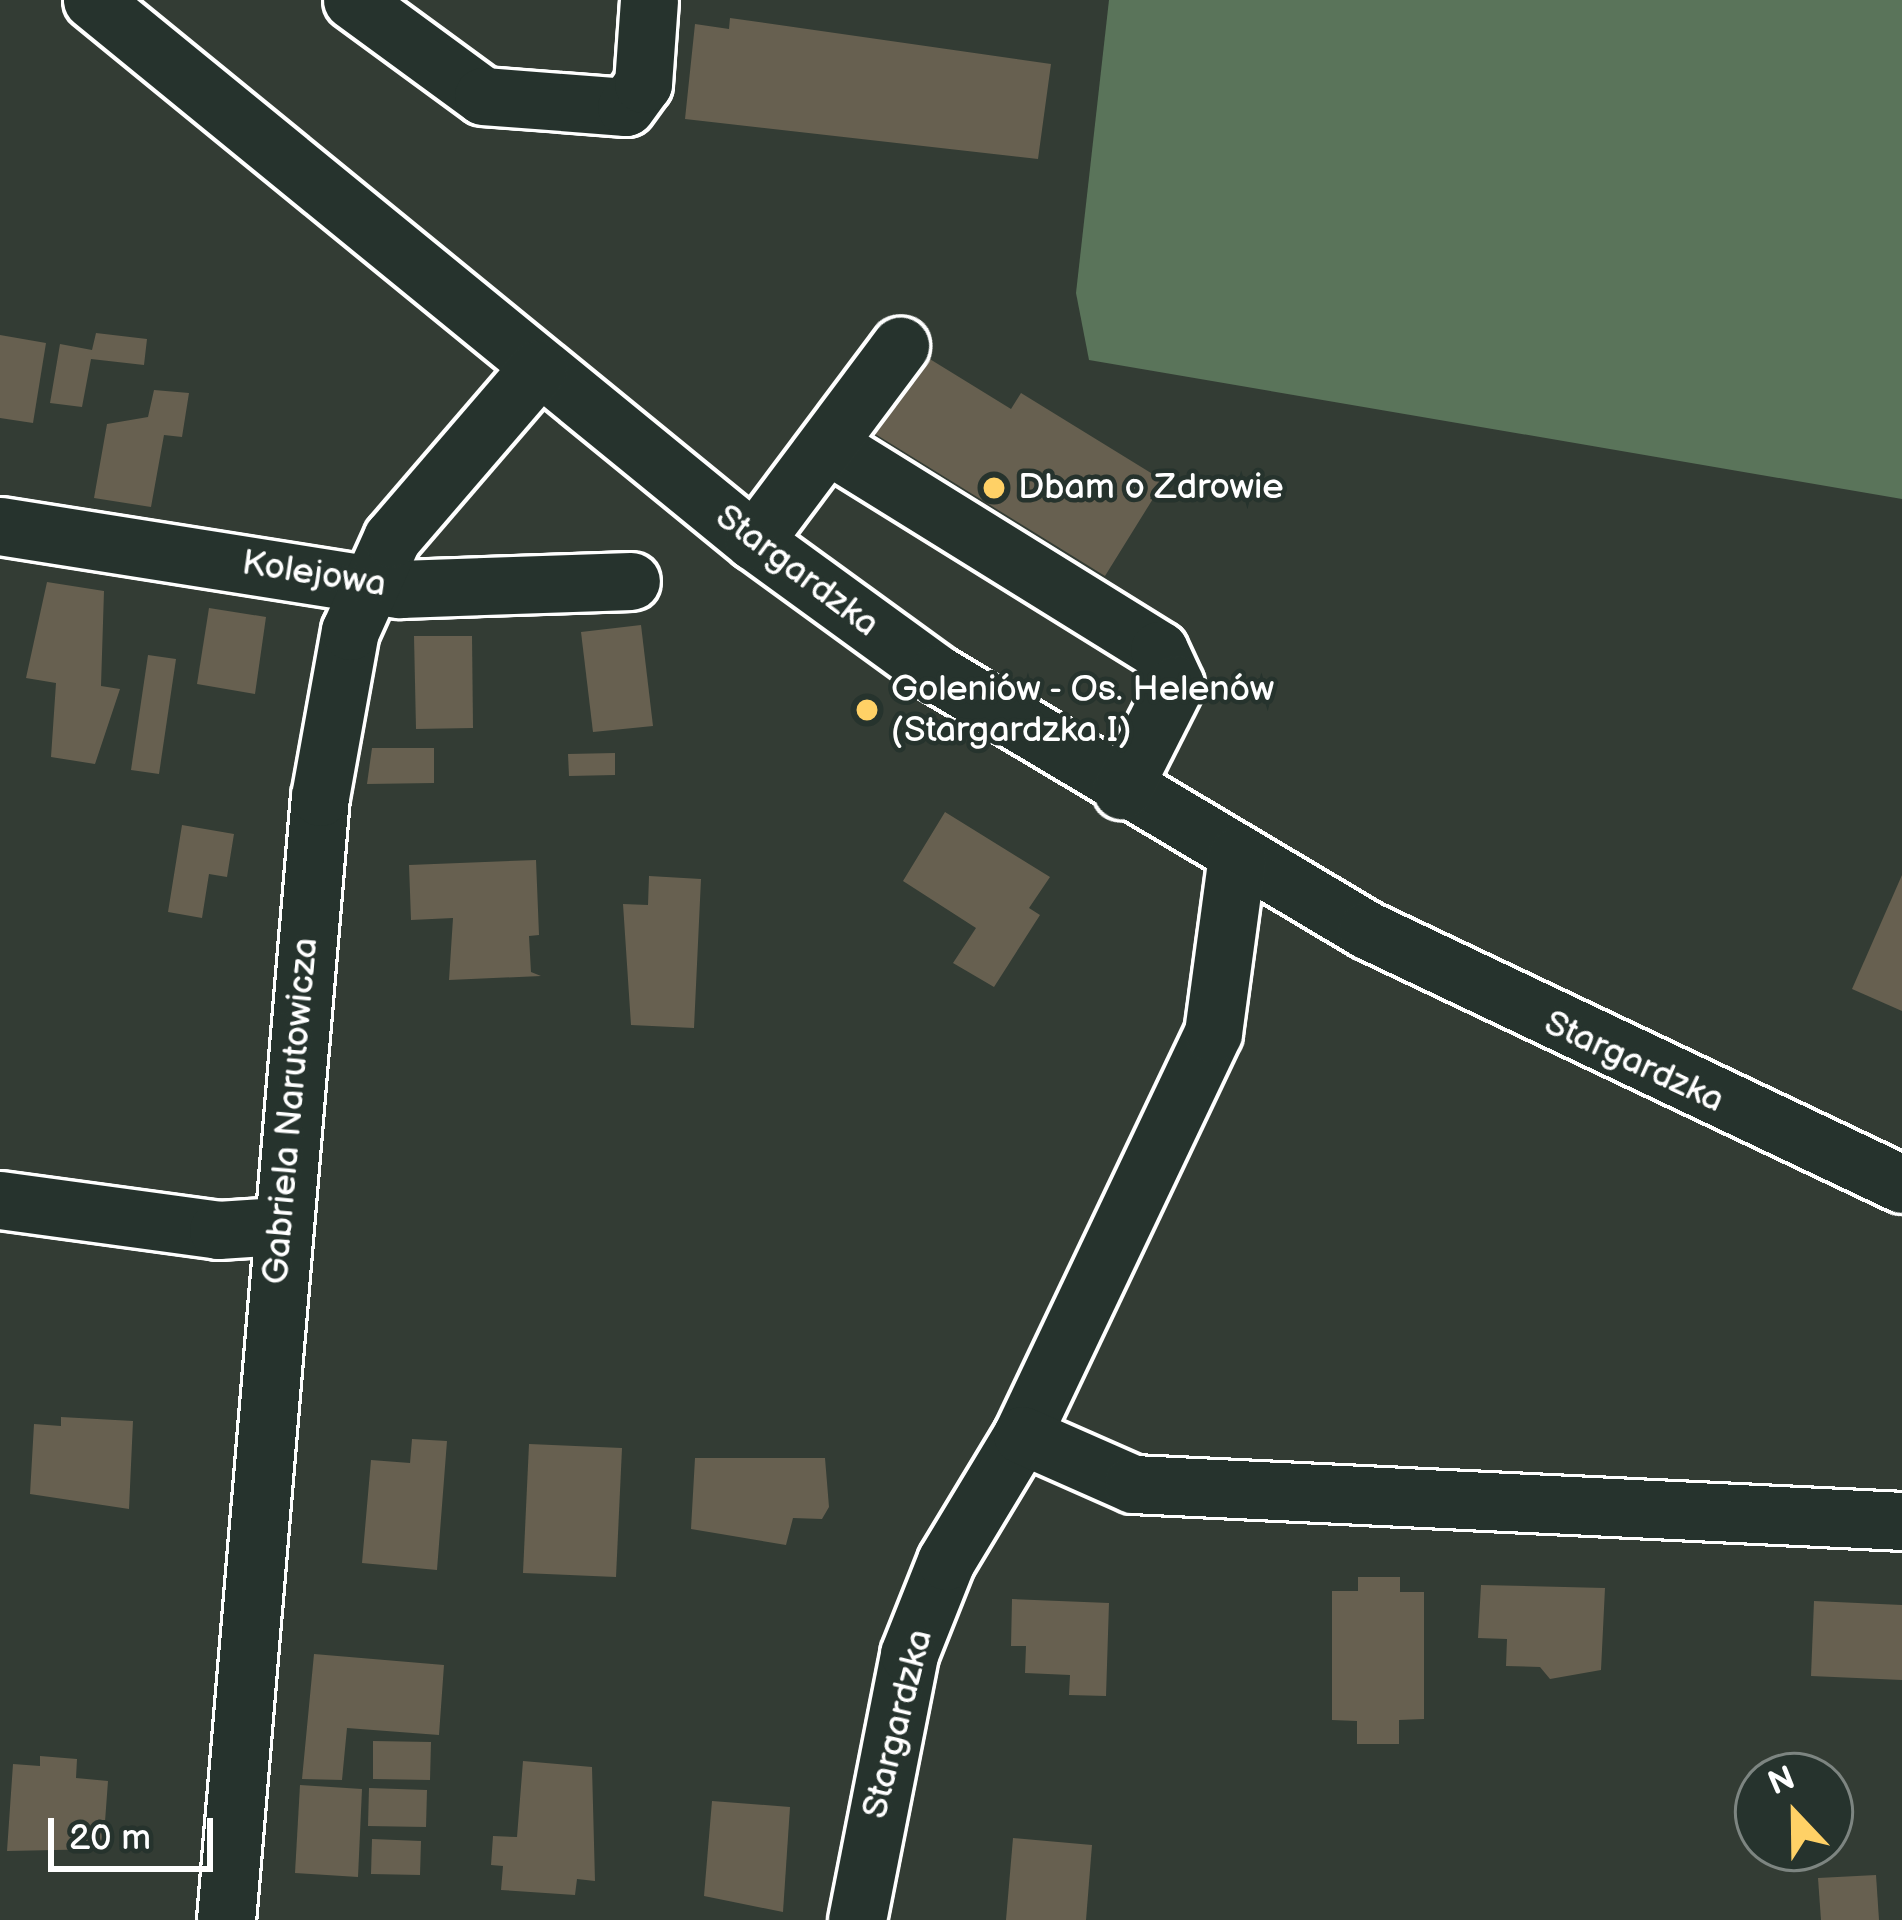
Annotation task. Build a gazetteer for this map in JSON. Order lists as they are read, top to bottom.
{
  "streets": {
    "street": ["Stargardzka", "Kolejowa", "Gabriela Narutowicza"]
  },
  "crossings": [
    ["Stargardzka", "Gabriela Narutowicza"],
    ["Kolejowa", "Gabriela Narutowicza"]
  ],
  "places": ["Dbam o Zdrowie", "Goleniów - Os. Helenów (Stargardzka I)"],
  "scale_bar": "20 m",
  "north": "top"
}
